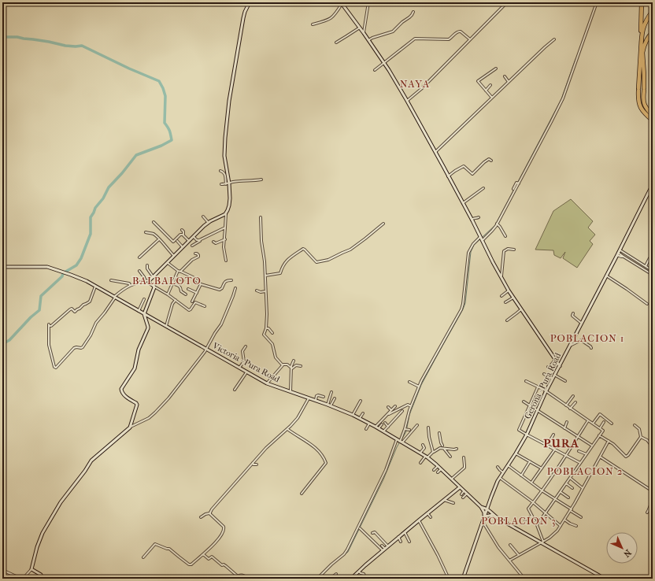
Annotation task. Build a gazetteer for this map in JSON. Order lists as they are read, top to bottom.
{
  "streets": {
    "street": ["Victoria - Pura Road", "Gerona - Pura Road"]
  },
  "crossings": [
    ["Victoria - Pura Road", "Gerona - Pura Road"]
  ],
  "districts": [
    "NAYA",
    "BALBALOTO",
    "POBLACION 1",
    "PURA",
    "POBLACION 2",
    "POBLACION 3"
  ],
  "north": "bottom right"
}
